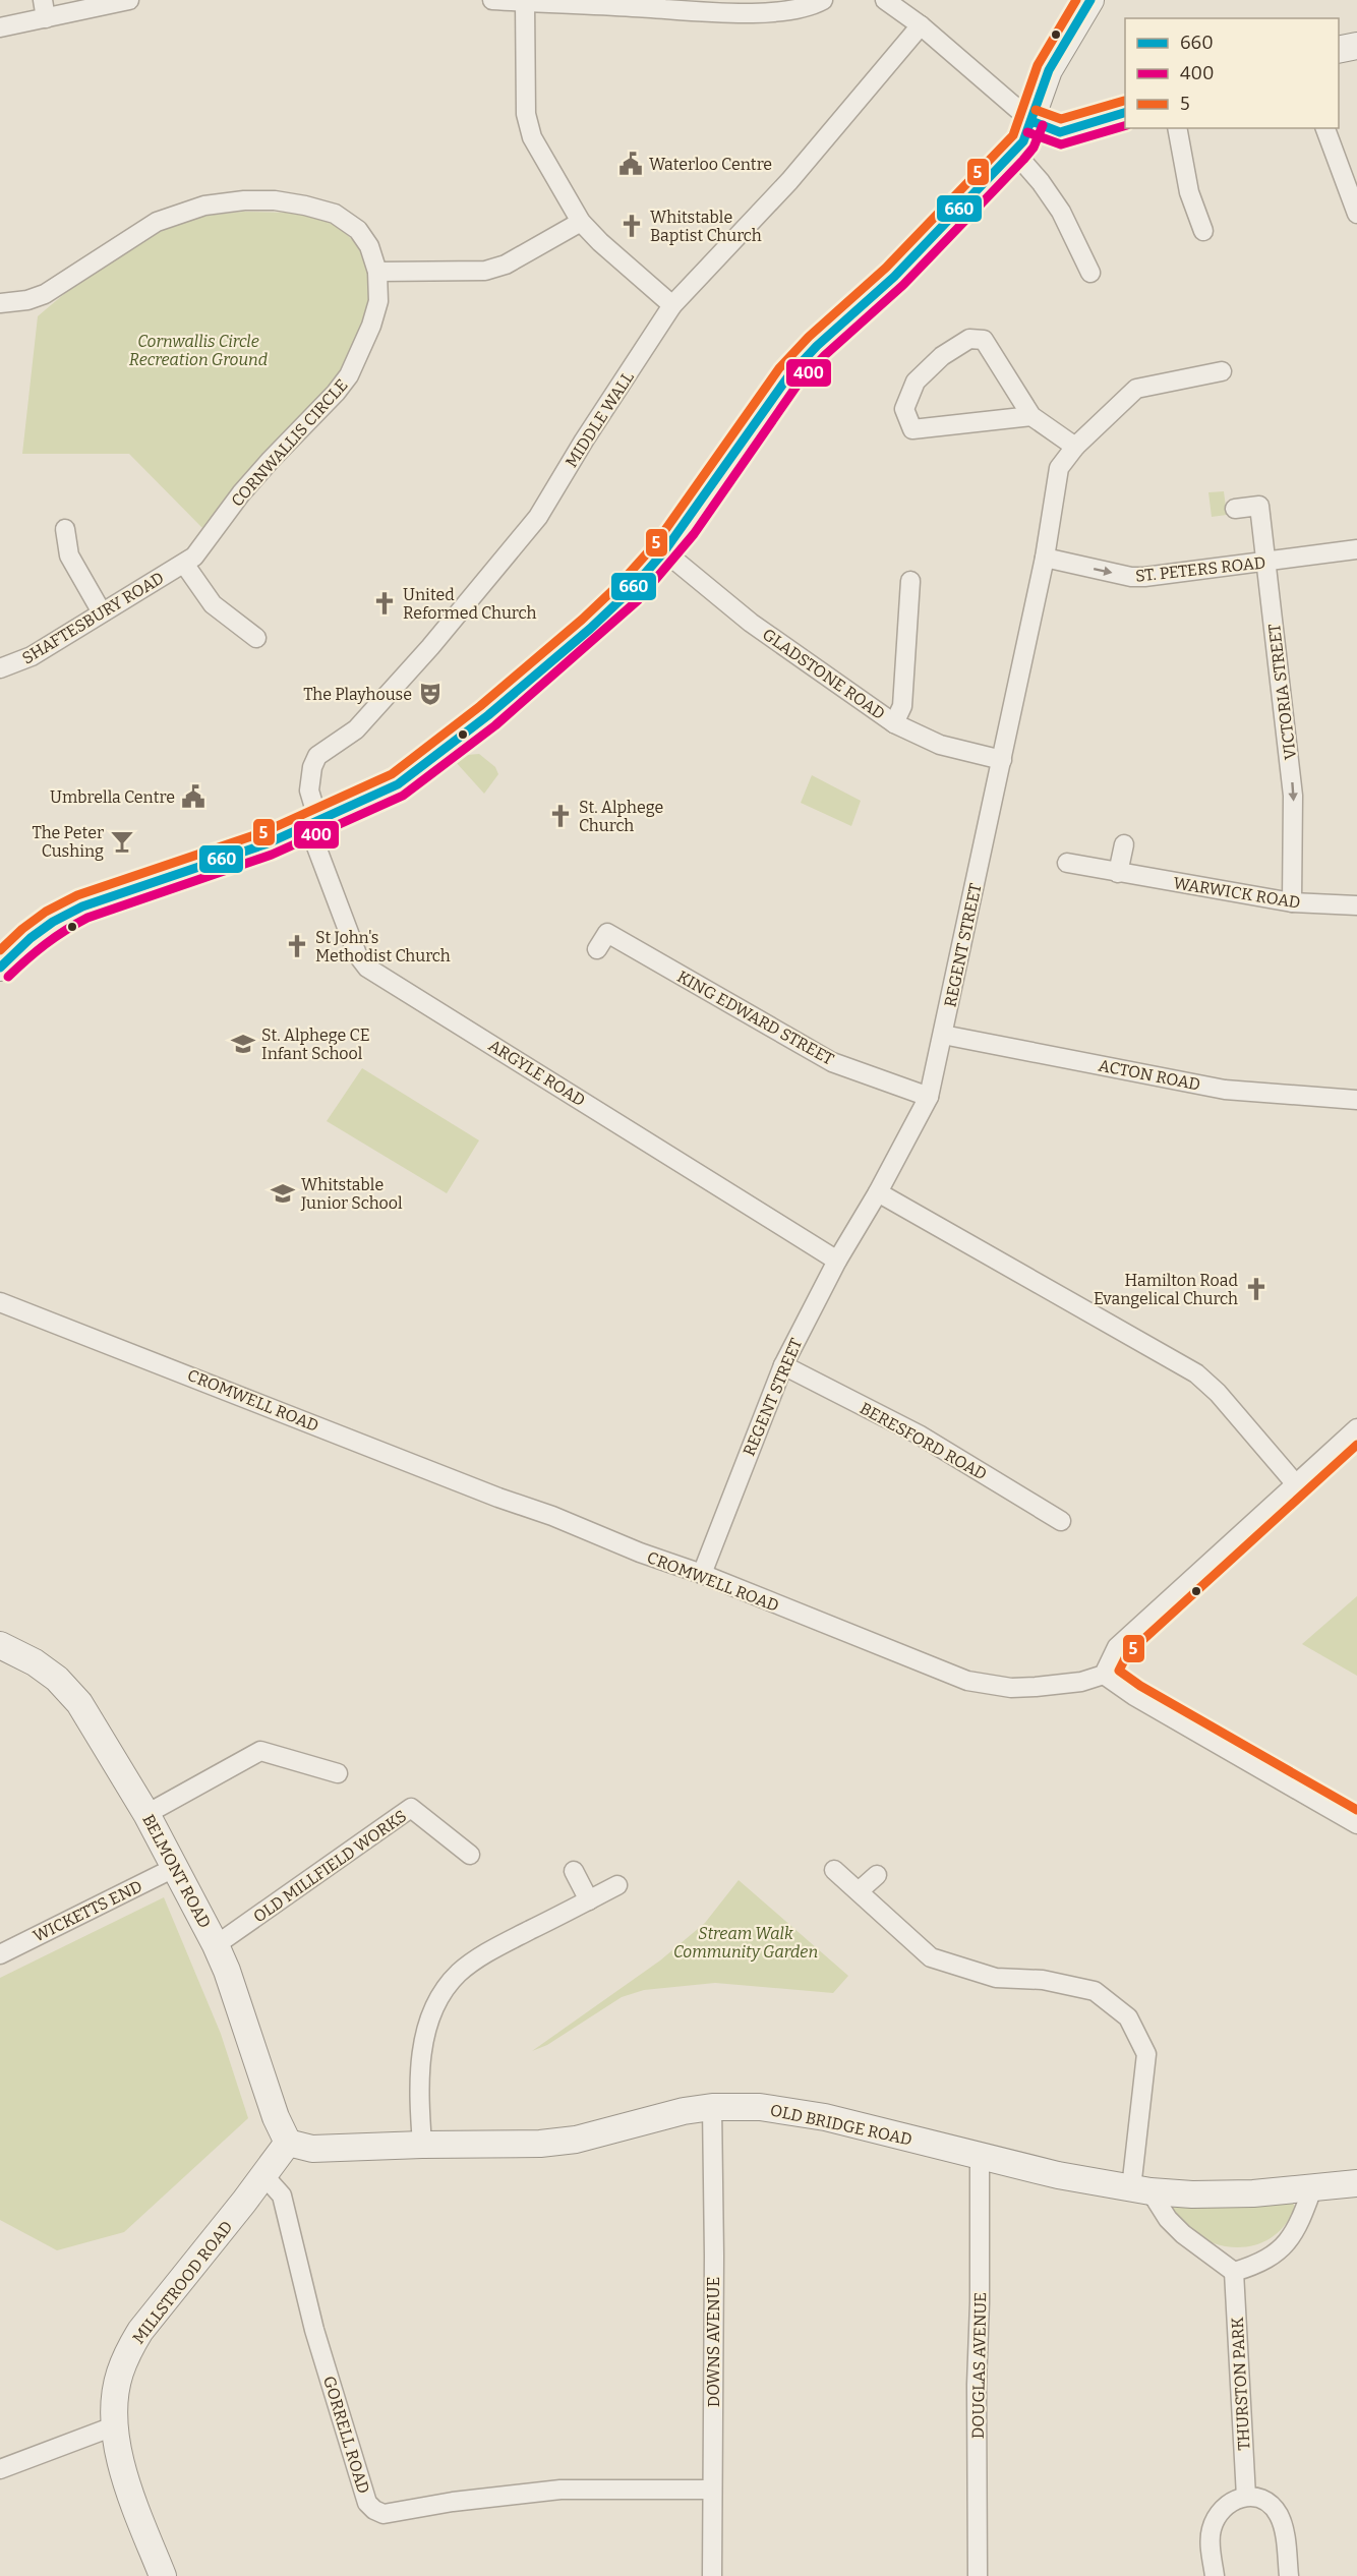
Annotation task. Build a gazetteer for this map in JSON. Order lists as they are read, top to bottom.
{
  "streets": {
    "street": [
      "MIDDLE WALL",
      "CORNWALLIS CIRCLE",
      "ST. PETERS ROAD",
      "SHAFTESBURY ROAD",
      "GLADSTONE ROAD",
      "VICTORIA STREET",
      "WARWICK ROAD",
      "REGENT STREET",
      "KING EDWARD STREET",
      "ARGYLE ROAD",
      "ACTON ROAD",
      "CROMWELL ROAD",
      "BERESFORD ROAD",
      "OLD MILLFIELD WORKS",
      "BELMONT ROAD",
      "WICKETTS END",
      "OLD BRIDGE ROAD",
      "MILLSTROOD ROAD",
      "DOWNS AVENUE",
      "DOUGLAS AVENUE",
      "THURSTON PARK",
      "GORRELL ROAD"
    ]
  },
  "crossings": [
    ["MIDDLE WALL", "ARGYLE ROAD"],
    ["CORNWALLIS CIRCLE", "SHAFTESBURY ROAD"],
    ["ST. PETERS ROAD", "VICTORIA STREET"],
    ["ST. PETERS ROAD", "REGENT STREET"],
    ["GLADSTONE ROAD", "REGENT STREET"],
    ["VICTORIA STREET", "WARWICK ROAD"],
    ["REGENT STREET", "KING EDWARD STREET"],
    ["REGENT STREET", "ARGYLE ROAD"],
    ["REGENT STREET", "ACTON ROAD"],
    ["REGENT STREET", "CROMWELL ROAD"],
    ["REGENT STREET", "BERESFORD ROAD"],
    ["OLD MILLFIELD WORKS", "BELMONT ROAD"],
    ["BELMONT ROAD", "WICKETTS END"],
    ["BELMONT ROAD", "OLD BRIDGE ROAD"],
    ["BELMONT ROAD", "MILLSTROOD ROAD"],
    ["OLD BRIDGE ROAD", "MILLSTROOD ROAD"],
    ["OLD BRIDGE ROAD", "DOWNS AVENUE"],
    ["OLD BRIDGE ROAD", "DOUGLAS AVENUE"],
    ["MILLSTROOD ROAD", "GORRELL ROAD"],
    ["DOWNS AVENUE", "GORRELL ROAD"]
  ],
  "one_way": ["ST. PETERS ROAD", "VICTORIA STREET"],
  "parks": ["Cornwallis Circle Recreation Ground", "Stream Walk Community Garden"],
  "places": {
    "public building": ["Waterloo Centre", "Umbrella Centre"],
    "church": [
      "Whitstable Baptist Church",
      "United Reformed Church",
      "St. Alphege Church",
      "St John's Methodist Church",
      "Hamilton Road Evangelical Church"
    ],
    "theatre": ["The Playhouse"],
    "bar": ["The Peter Cushing"],
    "school or university": ["St. Alphege CE Infant School", "Whitstable Junior School"]
  },
  "lines": ["transit line 660", "transit line 5", "transit line 400"],
  "legend": ["660", "400", "5"]
}
